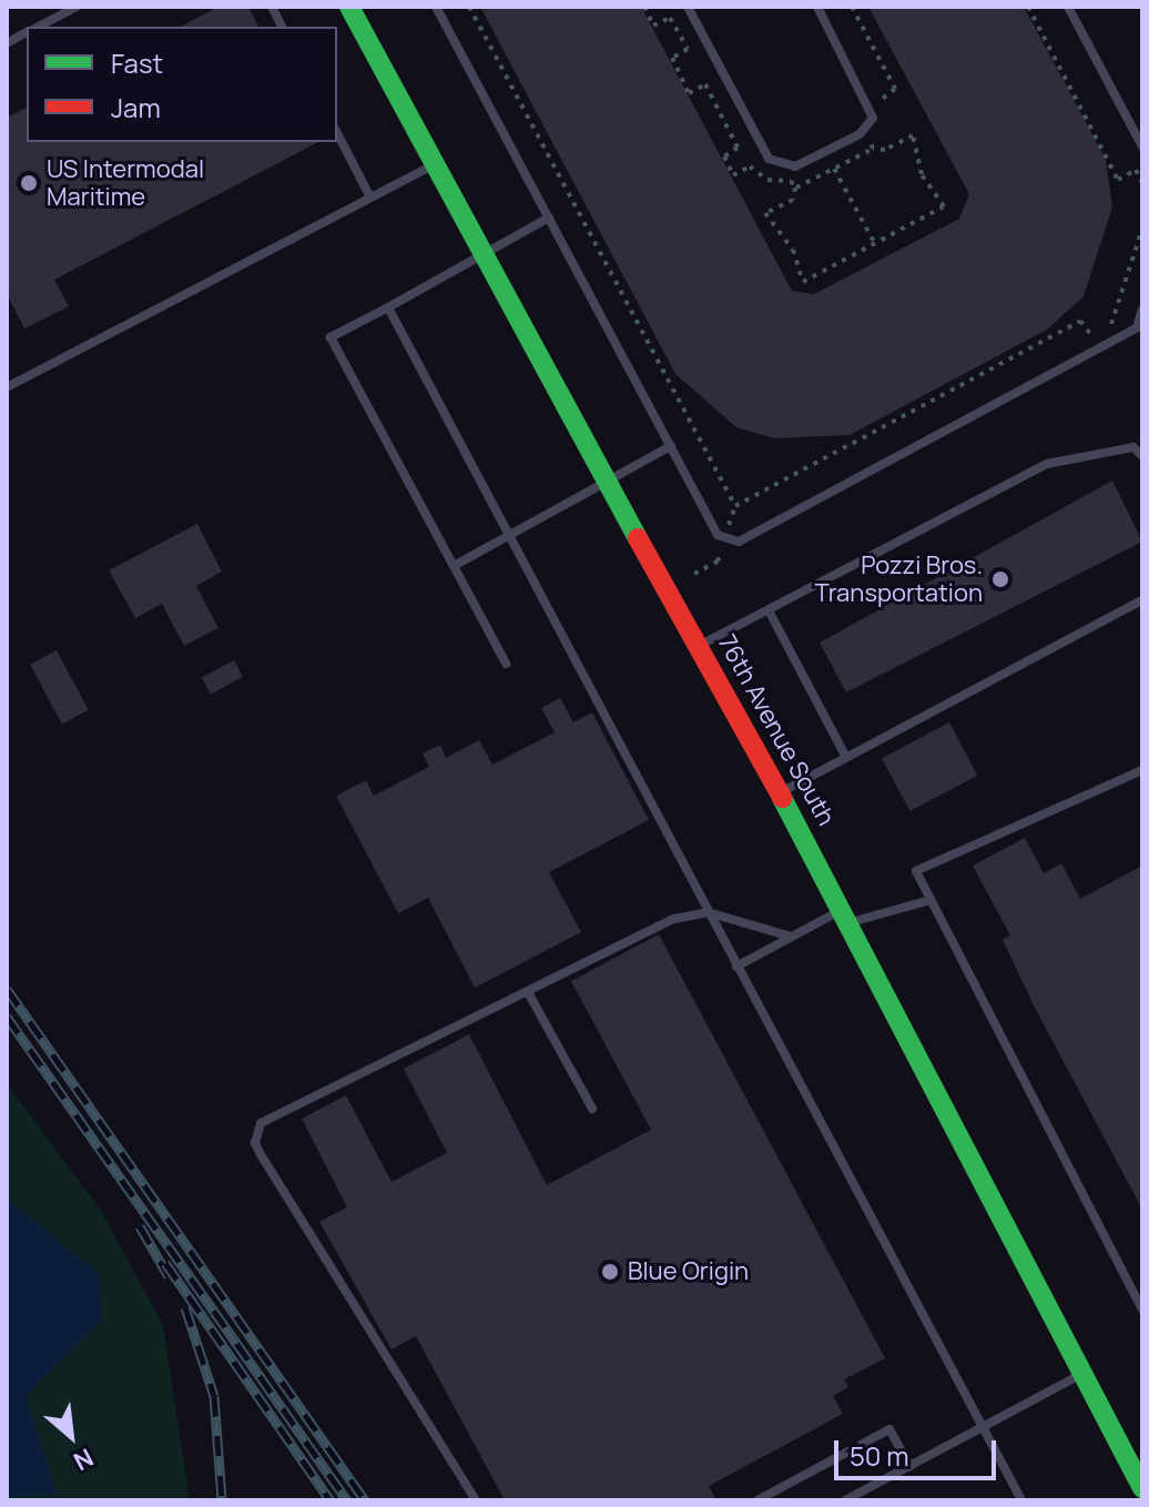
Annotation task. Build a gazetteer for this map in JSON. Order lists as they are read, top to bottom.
{
  "streets": {
    "street": ["76th Avenue South"]
  },
  "places": ["US Intermodal Maritime", "Pozzi Bros. Transportation", "Blue Origin"],
  "legend": ["Fast", "Jam"],
  "scale_bar": "50 m",
  "north": "bottom right"
}
